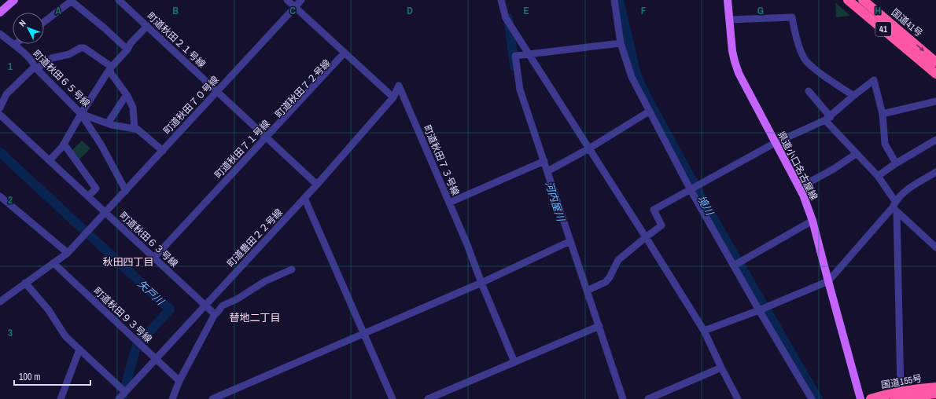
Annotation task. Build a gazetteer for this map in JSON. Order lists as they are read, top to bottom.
{
  "streets": {
    "highway": ["国道41号", "41", "国道155号"],
    "main road": ["県道小口名古屋線"],
    "street": [
      "町道秋田２１号線",
      "町道秋田６５号線",
      "町道秋田７０号線",
      "町道秋田７１号線",
      "町道秋田７３号線",
      "町道豊田２２号線",
      "町道秋田６３号線",
      "町道秋田９３号線"
    ]
  },
  "crossings": [
    ["町道秋田２１号線", "町道秋田７０号線"],
    ["町道秋田２１号線", "町道秋田７１号線"],
    ["町道秋田２１号線", "町道豊田２２号線"],
    ["町道秋田７０号線", "町道秋田６３号線"],
    ["町道秋田７０号線", "町道秋田９３号線"],
    ["町道秋田７１号線", "町道秋田６３号線"],
    ["町道秋田７３号線", "町道豊田２２号線"],
    ["町道豊田２２号線", "町道秋田６３号線"],
    ["町道豊田２２号線", "町道秋田９３号線"]
  ],
  "districts": ["秋田四丁目", "替地二丁目"],
  "water": ["河内屋川", "境川", "矢戸川"],
  "scale_bar": "100 m",
  "north": "top left",
  "grid": {
    "columns": [
      "A",
      "B",
      "C",
      "D",
      "E",
      "F",
      "G",
      "H"
    ],
    "rows": ["1", "2", "3"]
  }
}
